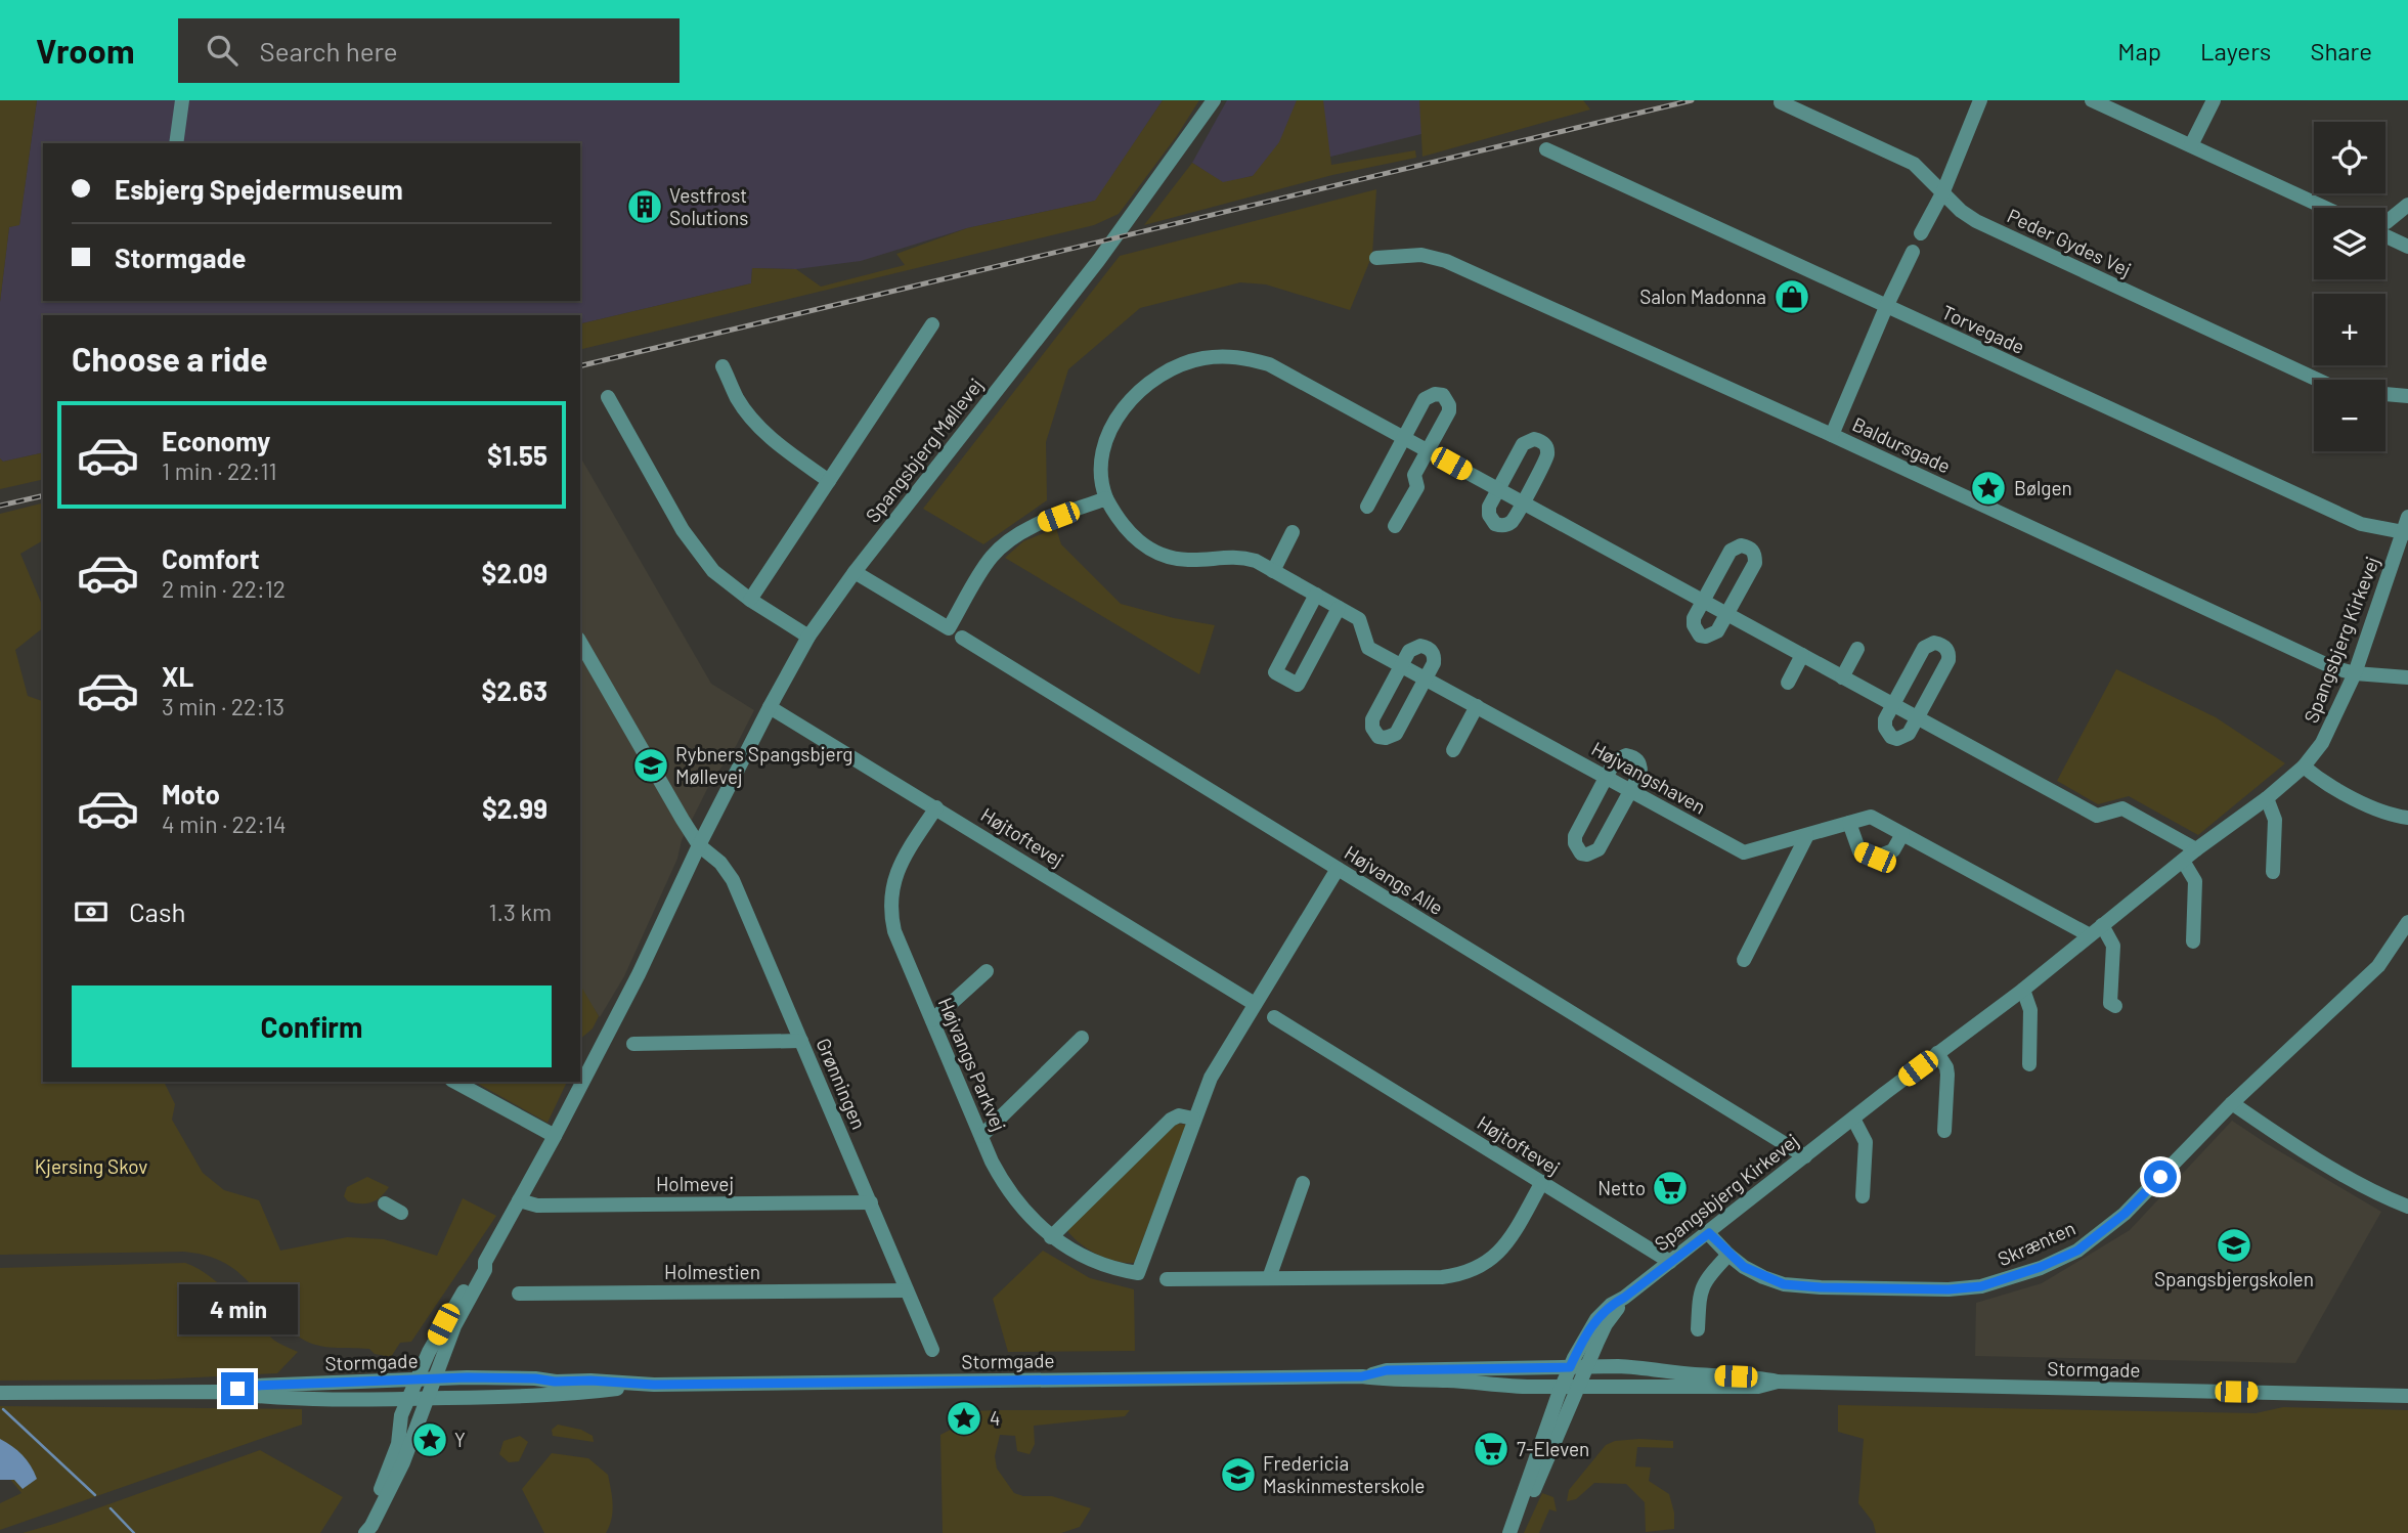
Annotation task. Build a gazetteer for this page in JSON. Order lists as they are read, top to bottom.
{
  "streets": {
    "street": [
      "Peder Gydes Vej",
      "Torvegade",
      "Baldursgade",
      "Spangsbjerg Møllevej",
      "Spangsbjerg Kirkevej",
      "Højvangshaven",
      "Højtoftevej",
      "Højvangs Alle",
      "Højvangs Parkvej",
      "Grønningen",
      "Holmevej",
      "Skrænten",
      "Holmestien",
      "Stormgade"
    ]
  },
  "crossings": [
    ["Torvegade", "Spangsbjerg Kirkevej"],
    ["Baldursgade", "Spangsbjerg Kirkevej"],
    ["Spangsbjerg Møllevej", "Højtoftevej"],
    ["Spangsbjerg Møllevej", "Grønningen"],
    ["Spangsbjerg Møllevej", "Holmevej"],
    ["Spangsbjerg Møllevej", "Stormgade"],
    ["Spangsbjerg Kirkevej", "Højvangshaven"],
    ["Spangsbjerg Kirkevej", "Højtoftevej"],
    ["Spangsbjerg Kirkevej", "Højvangs Alle"],
    ["Spangsbjerg Kirkevej", "Skrænten"],
    ["Spangsbjerg Kirkevej", "Stormgade"],
    ["Højtoftevej", "Højvangs Parkvej"],
    ["Grønningen", "Holmevej"],
    ["Grønningen", "Holmestien"]
  ],
  "parks": ["Kjersing Skov"],
  "places": {
    "building": ["Vestfrost Solutions"],
    "shop": ["Salon Madonna"],
    "place": ["Bølgen", "4", "Y"],
    "school or university": ["Rybners Spangsbjerg Møllevej", "Spangsbjergskolen", "Fredericia Maskinmesterskole"],
    "supermarket": ["Netto", "7-Eleven"]
  },
  "page": {
    "header": "Vroom",
    "search": "Search here",
    "nav": ["Map", "Layers", "Share"],
    "map_buttons": ["+", "−"],
    "banner": ["Esbjerg Spejdermuseum", "Stormgade"],
    "heading": "Choose a ride",
    "list": [
      {
        "name": "Economy",
        "note": "1 min · 22:11",
        "value": "$1.55"
      },
      {
        "name": "Comfort",
        "note": "2 min · 22:12",
        "value": "$2.09"
      },
      {
        "name": "XL",
        "note": "3 min · 22:13",
        "value": "$2.63"
      },
      {
        "name": "Moto",
        "note": "4 min · 22:14",
        "value": "$2.99"
      }
    ],
    "pay": ["Cash", "1.3 km"],
    "buttons": "Confirm",
    "bubble": "4 min"
  }
}
